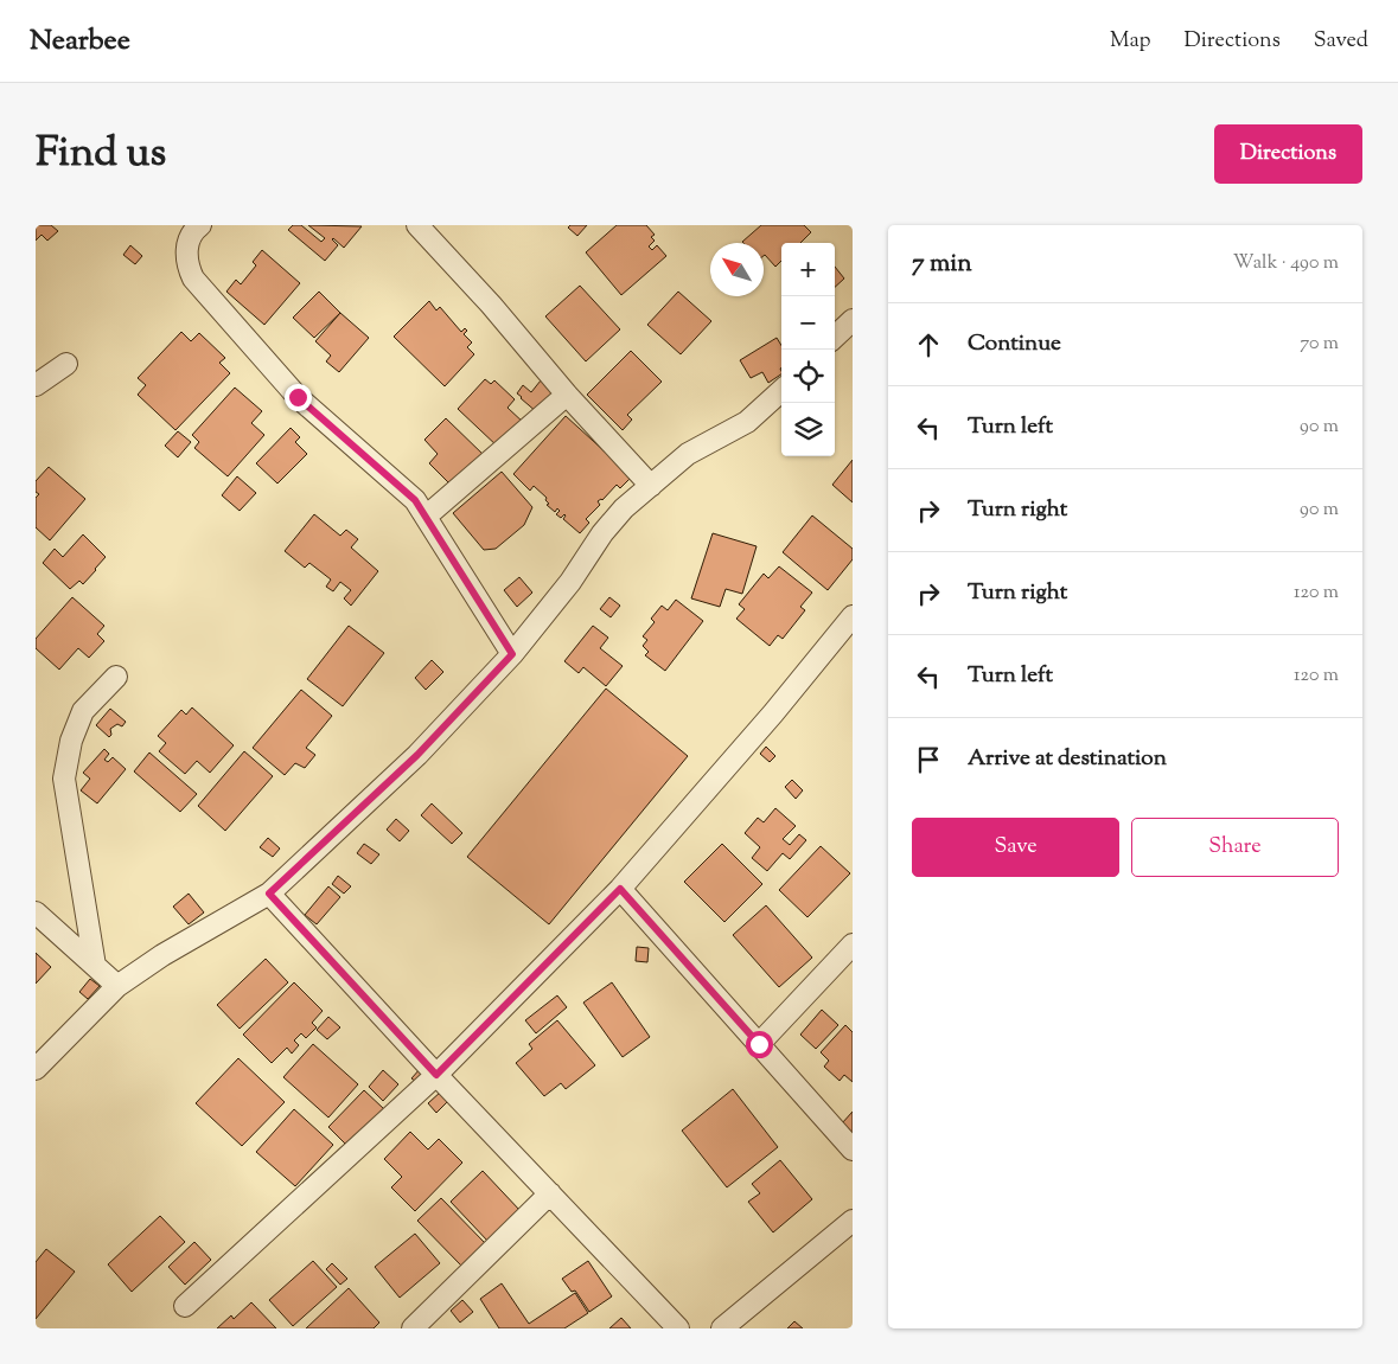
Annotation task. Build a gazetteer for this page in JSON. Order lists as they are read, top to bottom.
{
  "north": "top left",
  "page": {
    "header": "Nearbee",
    "nav": ["Map", "Directions", "Saved"],
    "title": "Find us",
    "buttons": [
      "Directions",
      ["Save", "Share"]
    ],
    "heading": ["7 min", "Walk · 490 m"],
    "map_buttons": ["+", "−"],
    "list": [
      ["Continue", "70 m"],
      ["Turn left", "90 m"],
      ["Turn right", "90 m"],
      ["Turn right", "120 m"],
      ["Turn left", "120 m"],
      "Arrive at destination"
    ]
  }
}
